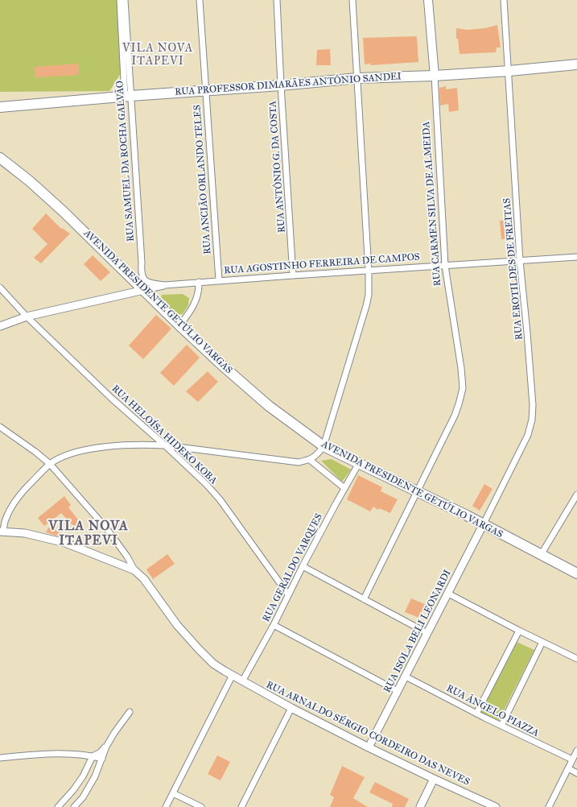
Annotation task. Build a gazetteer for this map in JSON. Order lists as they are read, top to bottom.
{
  "streets": {
    "highway": ["RUA PROFESSOR DIMARÃES ANTÔNIO SANDEI", "AVENIDA PRESIDENTE GETÚLIO VARGAS"],
    "main road": ["RUA CARMEN SILVA DE ALMEIDA"],
    "street": [
      "RUA SAMUEL DA ROCHA GALVÃO",
      "RUA ANTÔNIO G. DA COSTA",
      "RUA ANCIÃO ORLANDO TELES",
      "RUA AGOSTINHO FERREIRA DE CAMPOS",
      "RUA EROTILDES DE FREITAS",
      "RUA HELOÍSA HIDEKO KOBA",
      "RUA GERALDO VARQUES",
      "RUA ISOLA BELI LEONARDI",
      "RUA ÂNGELO PIAZZA",
      "RUA ARNALDO SÉRGIO CORDEIRO DAS NEVES"
    ]
  },
  "crossings": [
    ["RUA PROFESSOR DIMARÃES ANTÔNIO SANDEI", "RUA SAMUEL DA ROCHA GALVÃO"],
    ["RUA PROFESSOR DIMARÃES ANTÔNIO SANDEI", "RUA ANTÔNIO G. DA COSTA"],
    ["RUA PROFESSOR DIMARÃES ANTÔNIO SANDEI", "RUA ANCIÃO ORLANDO TELES"],
    ["RUA PROFESSOR DIMARÃES ANTÔNIO SANDEI", "RUA CARMEN SILVA DE ALMEIDA"],
    ["RUA PROFESSOR DIMARÃES ANTÔNIO SANDEI", "RUA EROTILDES DE FREITAS"],
    ["RUA SAMUEL DA ROCHA GALVÃO", "RUA AGOSTINHO FERREIRA DE CAMPOS"],
    ["RUA SAMUEL DA ROCHA GALVÃO", "AVENIDA PRESIDENTE GETÚLIO VARGAS"],
    ["RUA ANTÔNIO G. DA COSTA", "RUA AGOSTINHO FERREIRA DE CAMPOS"],
    ["RUA ANCIÃO ORLANDO TELES", "RUA AGOSTINHO FERREIRA DE CAMPOS"],
    ["RUA CARMEN SILVA DE ALMEIDA", "RUA AGOSTINHO FERREIRA DE CAMPOS"],
    ["RUA CARMEN SILVA DE ALMEIDA", "AVENIDA PRESIDENTE GETÚLIO VARGAS"],
    ["RUA AGOSTINHO FERREIRA DE CAMPOS", "RUA EROTILDES DE FREITAS"],
    ["RUA AGOSTINHO FERREIRA DE CAMPOS", "AVENIDA PRESIDENTE GETÚLIO VARGAS"],
    ["RUA AGOSTINHO FERREIRA DE CAMPOS", "RUA HELOÍSA HIDEKO KOBA"],
    ["RUA EROTILDES DE FREITAS", "AVENIDA PRESIDENTE GETÚLIO VARGAS"],
    ["RUA EROTILDES DE FREITAS", "RUA ISOLA BELI LEONARDI"],
    ["AVENIDA PRESIDENTE GETÚLIO VARGAS", "RUA GERALDO VARQUES"],
    ["AVENIDA PRESIDENTE GETÚLIO VARGAS", "RUA ISOLA BELI LEONARDI"],
    ["RUA HELOÍSA HIDEKO KOBA", "RUA GERALDO VARQUES"],
    ["RUA GERALDO VARQUES", "RUA ARNALDO SÉRGIO CORDEIRO DAS NEVES"],
    ["RUA ISOLA BELI LEONARDI", "RUA ÂNGELO PIAZZA"],
    ["RUA ISOLA BELI LEONARDI", "RUA ARNALDO SÉRGIO CORDEIRO DAS NEVES"]
  ],
  "districts": ["VILA NOVA ITAPEVI", "VILA NOVA ITAPEVI"]
}
